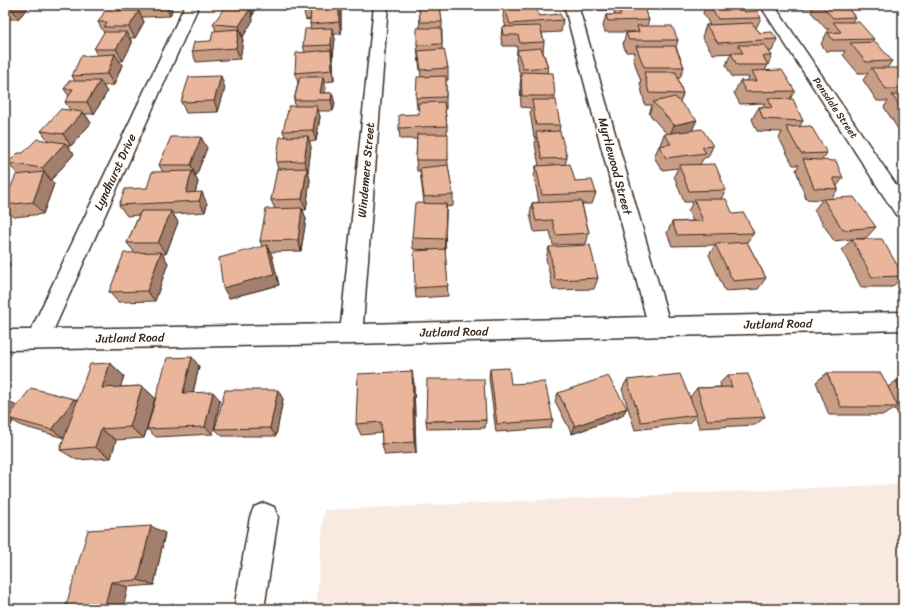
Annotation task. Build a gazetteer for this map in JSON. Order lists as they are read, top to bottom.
{
  "streets": {
    "street": [
      "Pensdale Street",
      "Myrtlewood Street",
      "Windemere Street",
      "Lyndhurst Drive",
      "Jutland Road"
    ]
  },
  "crossings": [
    ["Myrtlewood Street", "Jutland Road"],
    ["Windemere Street", "Jutland Road"],
    ["Lyndhurst Drive", "Jutland Road"]
  ]
}
